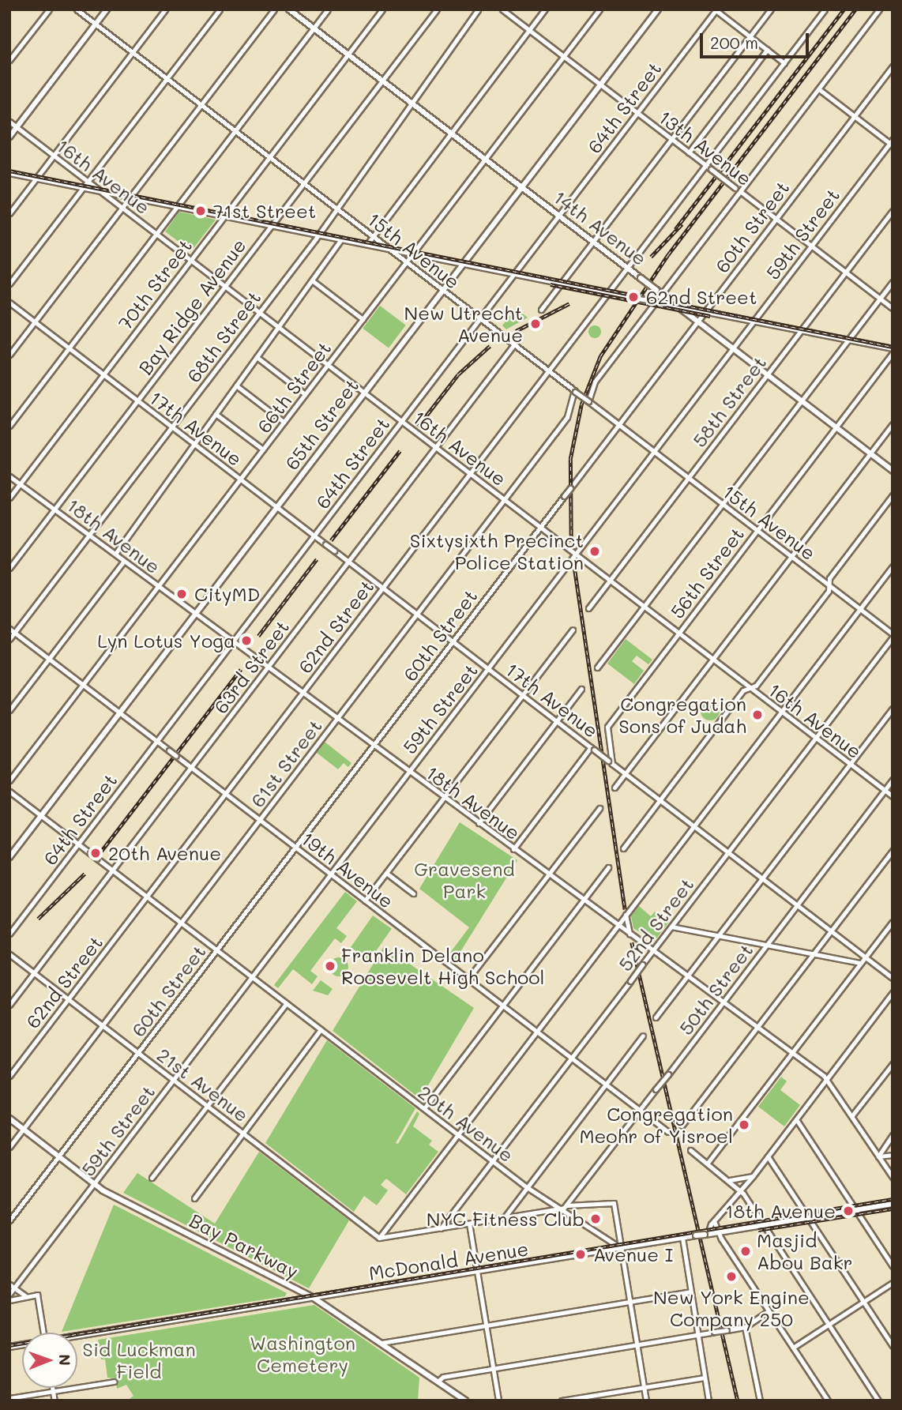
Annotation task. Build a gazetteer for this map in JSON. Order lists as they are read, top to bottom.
{
  "streets": {
    "main road": [
      "14th Avenue",
      "65th Street",
      "Bay Parkway",
      "McDonald Avenue"
    ],
    "street": [
      "64th Street",
      "13th Avenue",
      "16th Avenue",
      "60th Street",
      "59th Street",
      "15th Avenue",
      "70th Street",
      "Bay Ridge Avenue",
      "68th Street",
      "66th Street",
      "58th Street",
      "17th Avenue",
      "18th Avenue",
      "56th Street",
      "62nd Street",
      "63rd Street",
      "61st Street",
      "19th Avenue",
      "52nd Street",
      "50th Street",
      "21st Avenue",
      "20th Avenue"
    ]
  },
  "crossings": [
    ["64th Street", "13th Avenue"],
    ["64th Street", "16th Avenue"],
    ["64th Street", "14th Avenue"],
    ["64th Street", "15th Avenue"],
    ["64th Street", "17th Avenue"],
    ["64th Street", "18th Avenue"],
    ["64th Street", "19th Avenue"],
    ["64th Street", "20th Avenue"],
    ["13th Avenue", "60th Street"],
    ["13th Avenue", "59th Street"],
    ["13th Avenue", "66th Street"],
    ["13th Avenue", "58th Street"],
    ["13th Avenue", "65th Street"],
    ["13th Avenue", "62nd Street"],
    ["16th Avenue", "60th Street"],
    ["16th Avenue", "59th Street"],
    ["16th Avenue", "70th Street"],
    ["16th Avenue", "Bay Ridge Avenue"],
    ["16th Avenue", "68th Street"],
    ["16th Avenue", "66th Street"],
    ["16th Avenue", "58th Street"],
    ["16th Avenue", "65th Street"],
    ["16th Avenue", "56th Street"],
    ["16th Avenue", "62nd Street"],
    ["16th Avenue", "63rd Street"],
    ["16th Avenue", "61st Street"],
    ["16th Avenue", "52nd Street"],
    ["16th Avenue", "50th Street"],
    ["60th Street", "14th Avenue"],
    ["60th Street", "15th Avenue"],
    ["60th Street", "17th Avenue"],
    ["60th Street", "18th Avenue"],
    ["60th Street", "19th Avenue"],
    ["60th Street", "21st Avenue"],
    ["60th Street", "20th Avenue"],
    ["60th Street", "Bay Parkway"],
    ["14th Avenue", "59th Street"],
    ["14th Avenue", "70th Street"],
    ["14th Avenue", "Bay Ridge Avenue"],
    ["14th Avenue", "68th Street"],
    ["14th Avenue", "66th Street"],
    ["14th Avenue", "58th Street"],
    ["14th Avenue", "65th Street"],
    ["14th Avenue", "56th Street"],
    ["14th Avenue", "62nd Street"],
    ["59th Street", "15th Avenue"],
    ["59th Street", "17th Avenue"],
    ["59th Street", "18th Avenue"],
    ["59th Street", "19th Avenue"],
    ["59th Street", "21st Avenue"],
    ["59th Street", "20th Avenue"],
    ["59th Street", "Bay Parkway"],
    ["15th Avenue", "70th Street"],
    ["15th Avenue", "Bay Ridge Avenue"],
    ["15th Avenue", "68th Street"],
    ["15th Avenue", "66th Street"],
    ["15th Avenue", "58th Street"],
    ["15th Avenue", "65th Street"],
    ["15th Avenue", "56th Street"],
    ["15th Avenue", "62nd Street"],
    ["15th Avenue", "63rd Street"],
    ["15th Avenue", "61st Street"],
    ["15th Avenue", "52nd Street"],
    ["70th Street", "17th Avenue"],
    ["70th Street", "18th Avenue"],
    ["Bay Ridge Avenue", "17th Avenue"],
    ["Bay Ridge Avenue", "18th Avenue"],
    ["68th Street", "17th Avenue"],
    ["68th Street", "18th Avenue"],
    ["68th Street", "19th Avenue"],
    ["66th Street", "17th Avenue"],
    ["66th Street", "18th Avenue"],
    ["66th Street", "19th Avenue"],
    ["65th Street", "17th Avenue"],
    ["65th Street", "18th Avenue"],
    ["65th Street", "19th Avenue"],
    ["65th Street", "20th Avenue"],
    ["17th Avenue", "56th Street"],
    ["17th Avenue", "62nd Street"],
    ["17th Avenue", "63rd Street"],
    ["17th Avenue", "61st Street"],
    ["17th Avenue", "52nd Street"],
    ["17th Avenue", "50th Street"],
    ["18th Avenue", "62nd Street"],
    ["18th Avenue", "63rd Street"],
    ["18th Avenue", "61st Street"],
    ["18th Avenue", "52nd Street"],
    ["18th Avenue", "50th Street"],
    ["62nd Street", "19th Avenue"],
    ["62nd Street", "21st Avenue"],
    ["62nd Street", "20th Avenue"],
    ["63rd Street", "19th Avenue"],
    ["63rd Street", "21st Avenue"],
    ["63rd Street", "20th Avenue"],
    ["61st Street", "19th Avenue"],
    ["61st Street", "21st Avenue"],
    ["61st Street", "20th Avenue"],
    ["61st Street", "Bay Parkway"],
    ["19th Avenue", "52nd Street"],
    ["19th Avenue", "50th Street"],
    ["52nd Street", "50th Street"],
    ["52nd Street", "20th Avenue"],
    ["50th Street", "21st Avenue"],
    ["50th Street", "20th Avenue"],
    ["20th Avenue", "McDonald Avenue"],
    ["Bay Parkway", "McDonald Avenue"]
  ],
  "parks": ["Gravesend Park", "Washington Cemetery", "Sid Luckman Field"],
  "places": [
    "71st Street",
    "62nd Street",
    "New Utrecht Avenue",
    "Sixtysixth Precinct Police Station",
    "CityMD",
    "Lyn Lotus Yoga",
    "Congregation Sons of Judah",
    "20th Avenue",
    "Franklin Delano Roosevelt High School",
    "Congregation Meohr of Yisroel",
    "18th Avenue",
    "NYC Fitness Club",
    "Masjid Abou Bakr",
    "Avenue I",
    "New York Engine Company 250"
  ],
  "scale_bar": "200 m",
  "north": "right"
}
